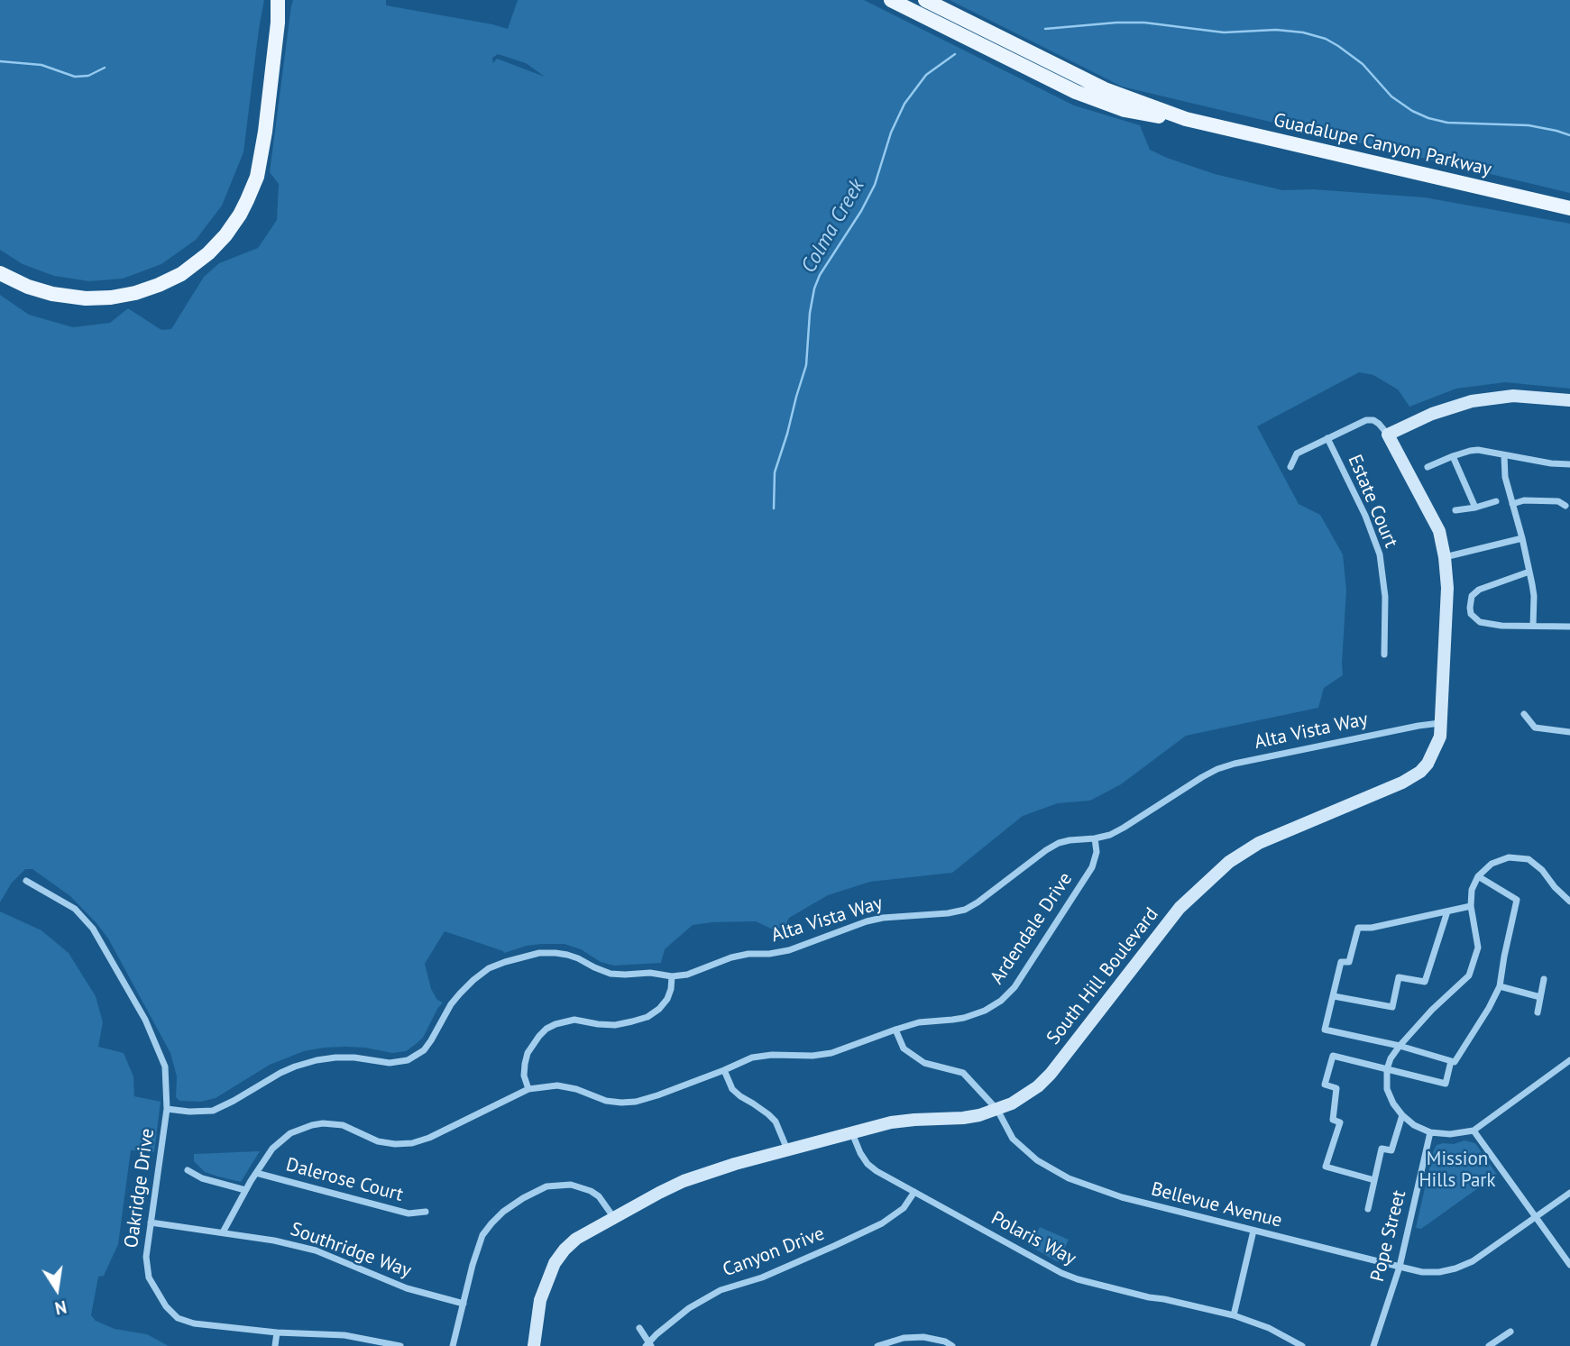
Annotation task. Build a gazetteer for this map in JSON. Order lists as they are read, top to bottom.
{
  "streets": {
    "main road": ["Guadalupe Canyon Parkway"],
    "street": [
      "Estate Court",
      "Alta Vista Way",
      "Ardendale Drive",
      "South Hill Boulevard",
      "Dalerose Court",
      "Oakridge Drive",
      "Bellevue Avenue",
      "Pope Street",
      "Polaris Way",
      "Southridge Way",
      "Canyon Drive"
    ]
  },
  "crossings": [
    ["Alta Vista Way", "Ardendale Drive"],
    ["Alta Vista Way", "South Hill Boulevard"],
    ["Alta Vista Way", "Oakridge Drive"],
    ["Ardendale Drive", "Dalerose Court"],
    ["Ardendale Drive", "Bellevue Avenue"],
    ["Ardendale Drive", "Southridge Way"],
    ["South Hill Boulevard", "Bellevue Avenue"],
    ["South Hill Boulevard", "Polaris Way"],
    ["Oakridge Drive", "Southridge Way"],
    ["Bellevue Avenue", "Pope Street"],
    ["Polaris Way", "Canyon Drive"]
  ],
  "water": ["Colma Creek"],
  "parks": ["Mission Hills Park"],
  "north": "bottom"
}
